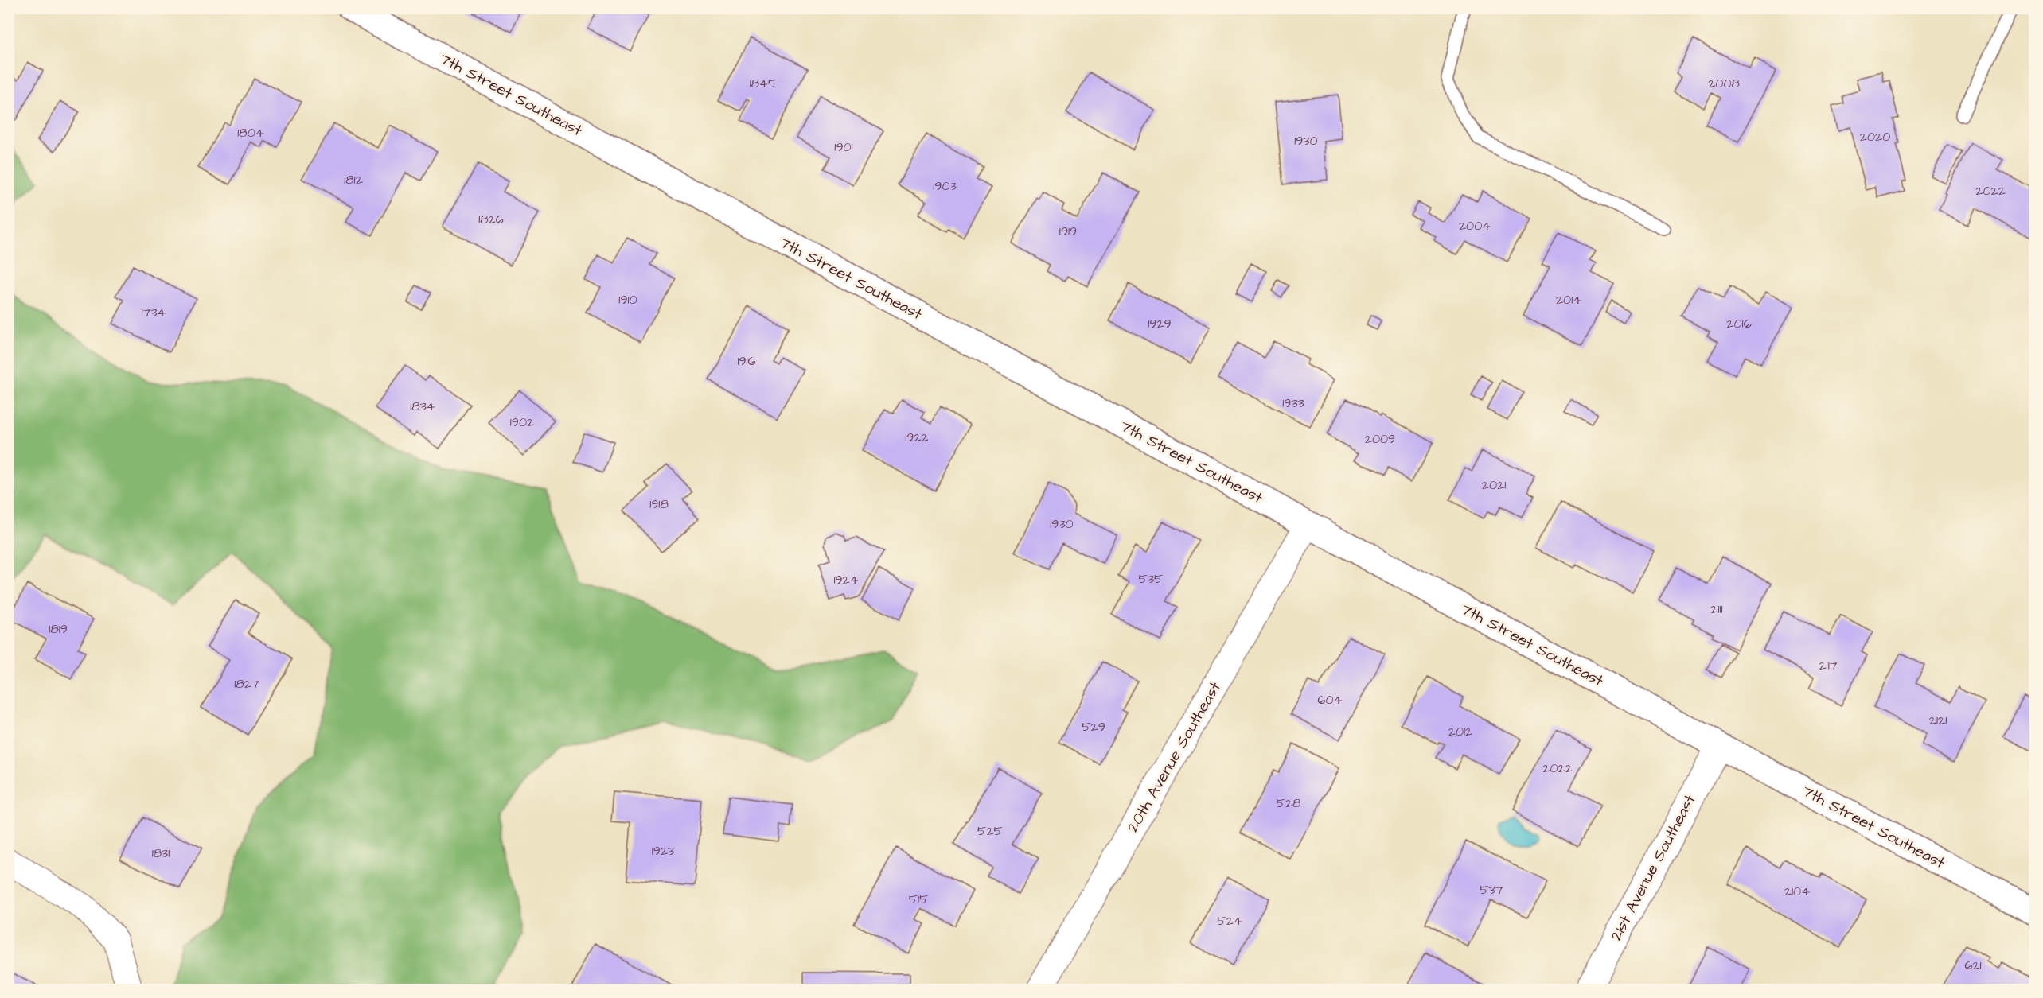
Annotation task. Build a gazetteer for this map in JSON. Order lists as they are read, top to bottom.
{
  "streets": {
    "street": ["7th Street Southeast", "20th Avenue Southeast", "21st Avenue Southeast"]
  },
  "crossings": [
    ["7th Street Southeast", "20th Avenue Southeast"],
    ["7th Street Southeast", "21st Avenue Southeast"]
  ],
  "house_numbers": [
    "1845",
    "2008",
    "1804",
    "2020",
    "1930",
    "1901",
    "1812",
    "1903",
    "2022",
    "1826",
    "2004",
    "1919",
    "1910",
    "2014",
    "1734",
    "1929",
    "2016",
    "1916",
    "1933",
    "1834",
    "1902",
    "1922",
    "2009",
    "2021",
    "1918",
    "1930",
    "535",
    "1924",
    "2111",
    "1819",
    "2117",
    "1827",
    "604",
    "2121",
    "529",
    "2012",
    "2022",
    "528",
    "525",
    "1923",
    "1831",
    "537",
    "2104",
    "515",
    "524",
    "621"
  ]
}
